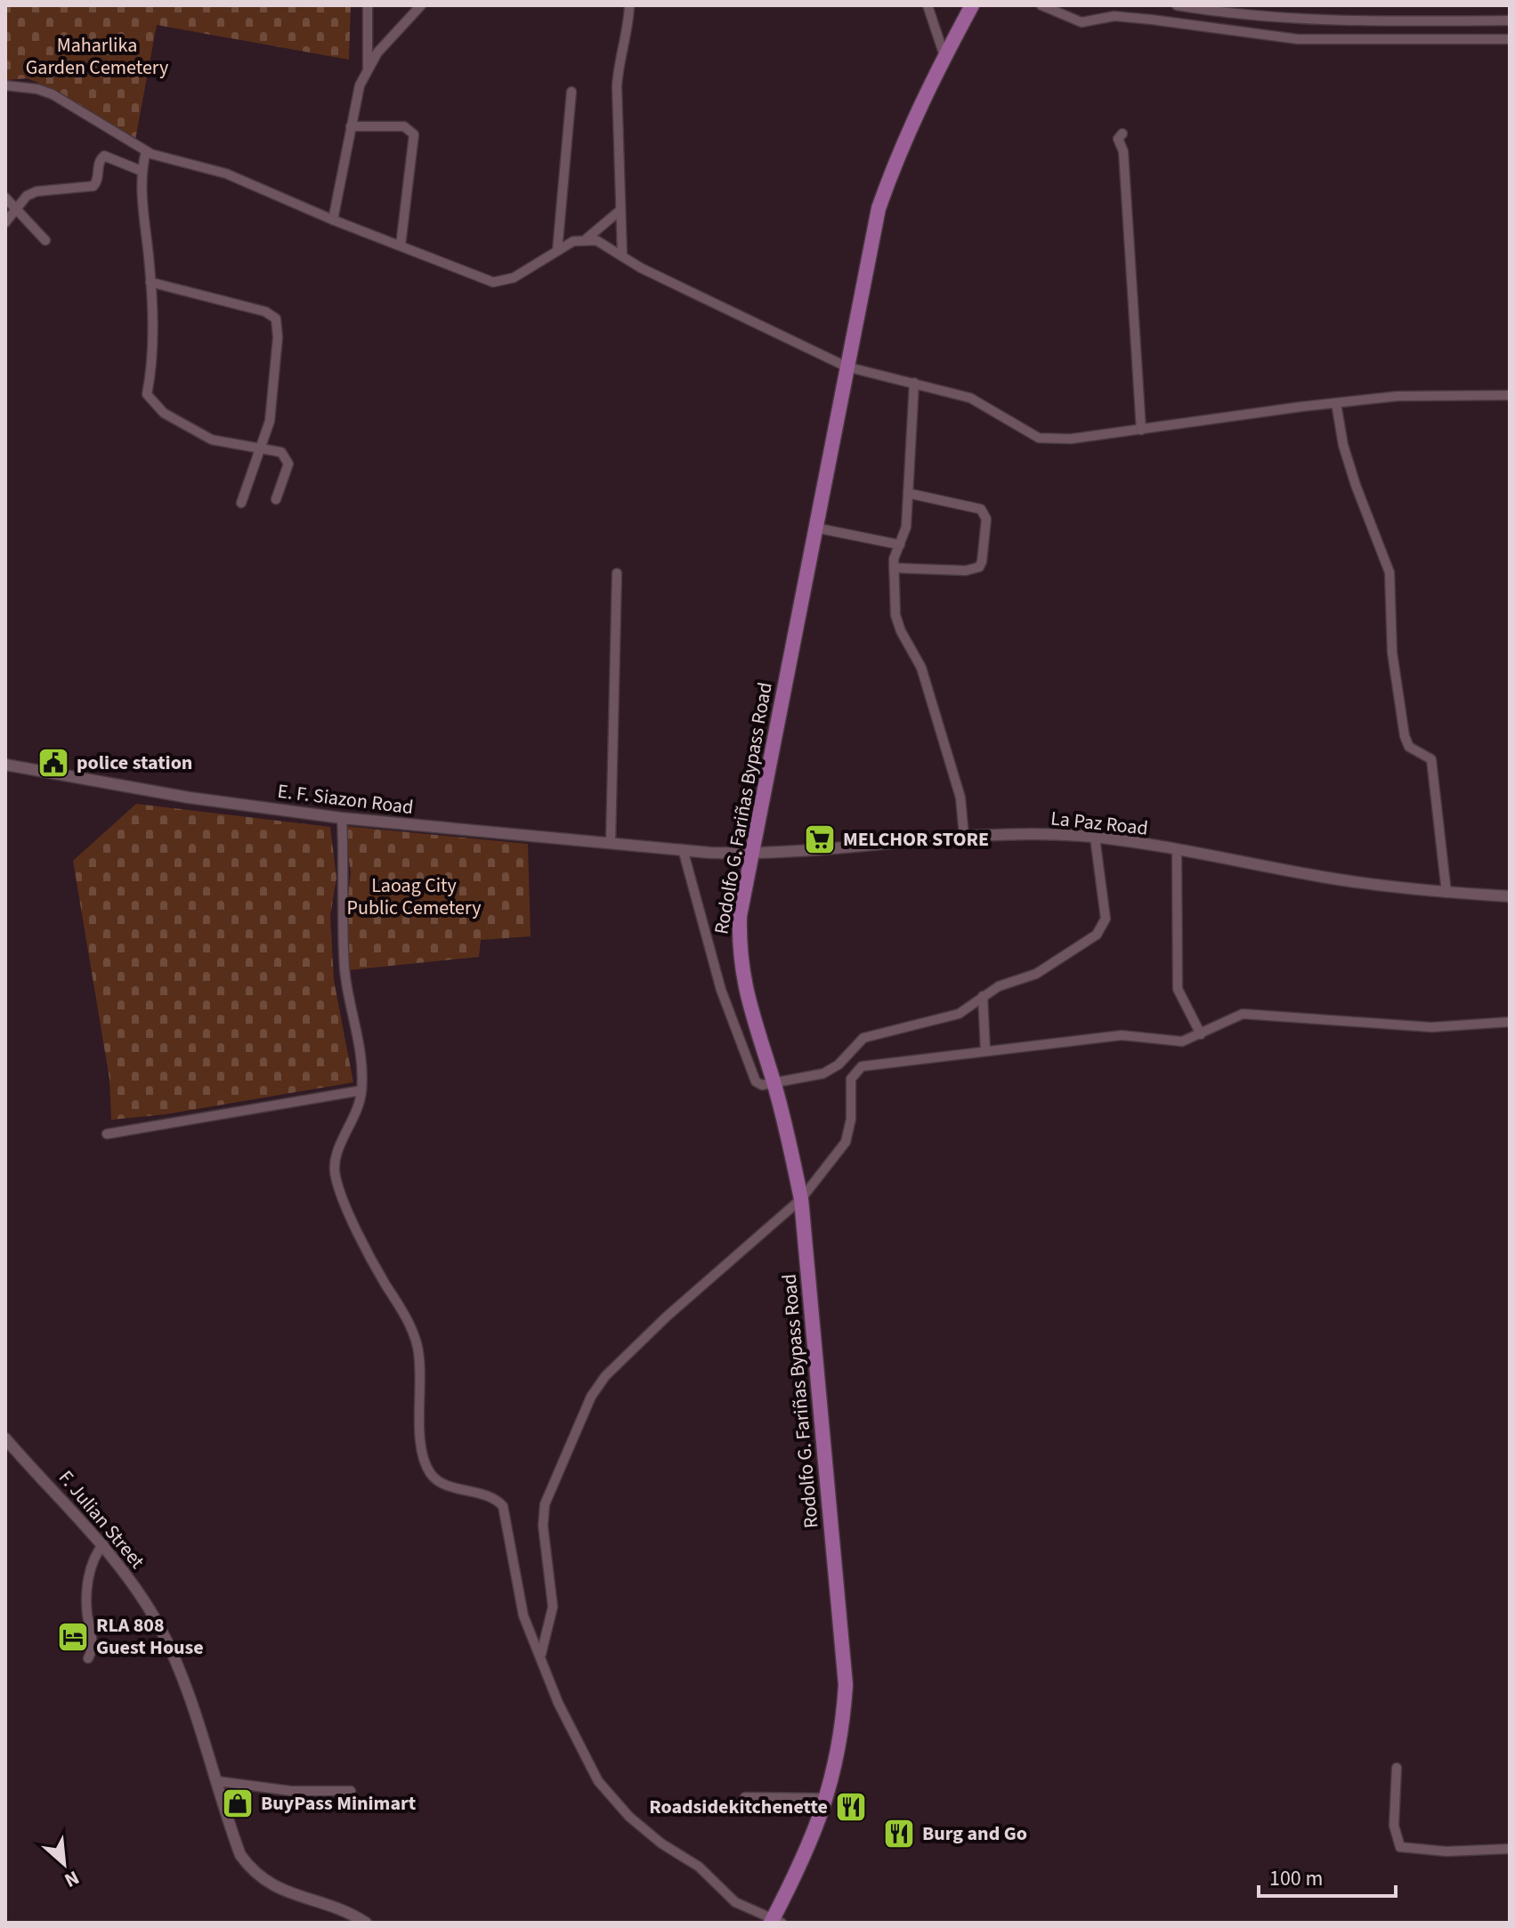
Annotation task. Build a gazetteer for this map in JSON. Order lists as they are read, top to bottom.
{
  "streets": {
    "main road": ["Rodolfo G. Fariñas Bypass Road"],
    "street": ["E. F. Siazon Road", "La Paz Road", "F. Julian Street"]
  },
  "crossings": [
    ["E. F. Siazon Road", "La Paz Road"],
    ["Rodolfo G. Fariñas Bypass Road", "La Paz Road"]
  ],
  "parks": ["Maharlika Garden Cemetery", "Laoag City Public Cemetery"],
  "places": {
    "public building": ["police station"],
    "supermarket": ["MELCHOR STORE"],
    "hotel": ["RLA 808 Guest House"],
    "shop": ["BuyPass Minimart"],
    "restaurant": ["Roadsidekitchenette", "Burg and Go"]
  },
  "scale_bar": "100 m",
  "north": "bottom right"
}
